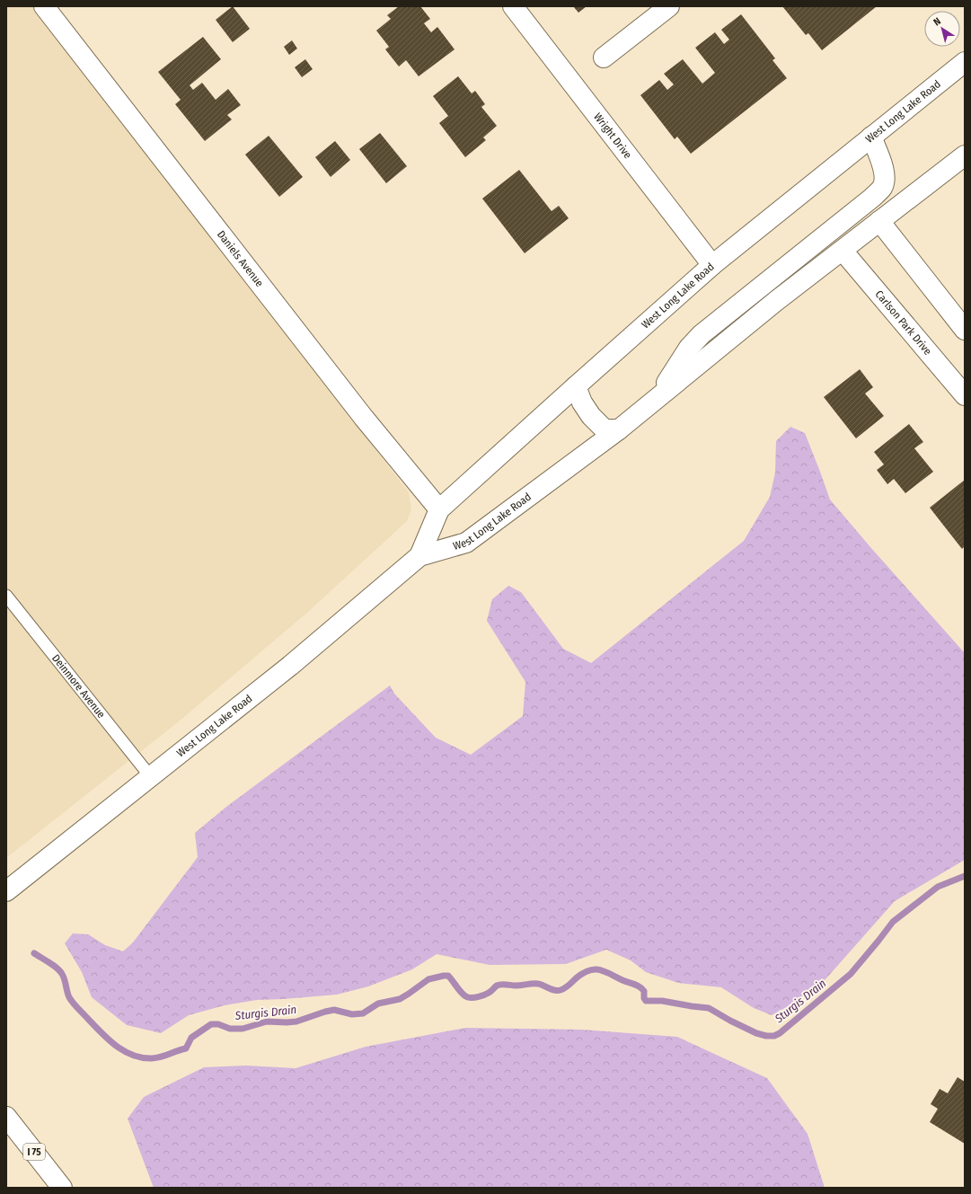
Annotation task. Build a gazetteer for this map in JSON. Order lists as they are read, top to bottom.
{
  "streets": {
    "main road": [
      "West Long Lake Road",
      "Wright Drive",
      "Daniels Avenue",
      "Carlson Park Drive",
      "I 75"
    ],
    "lane": ["Deinmore Avenue"]
  },
  "crossings": [
    ["West Long Lake Road", "Wright Drive"],
    ["West Long Lake Road", "Daniels Avenue"],
    ["West Long Lake Road", "Carlson Park Drive"],
    ["West Long Lake Road", "Deinmore Avenue"]
  ],
  "water": ["Sturgis Drain"],
  "north": "top left"
}
